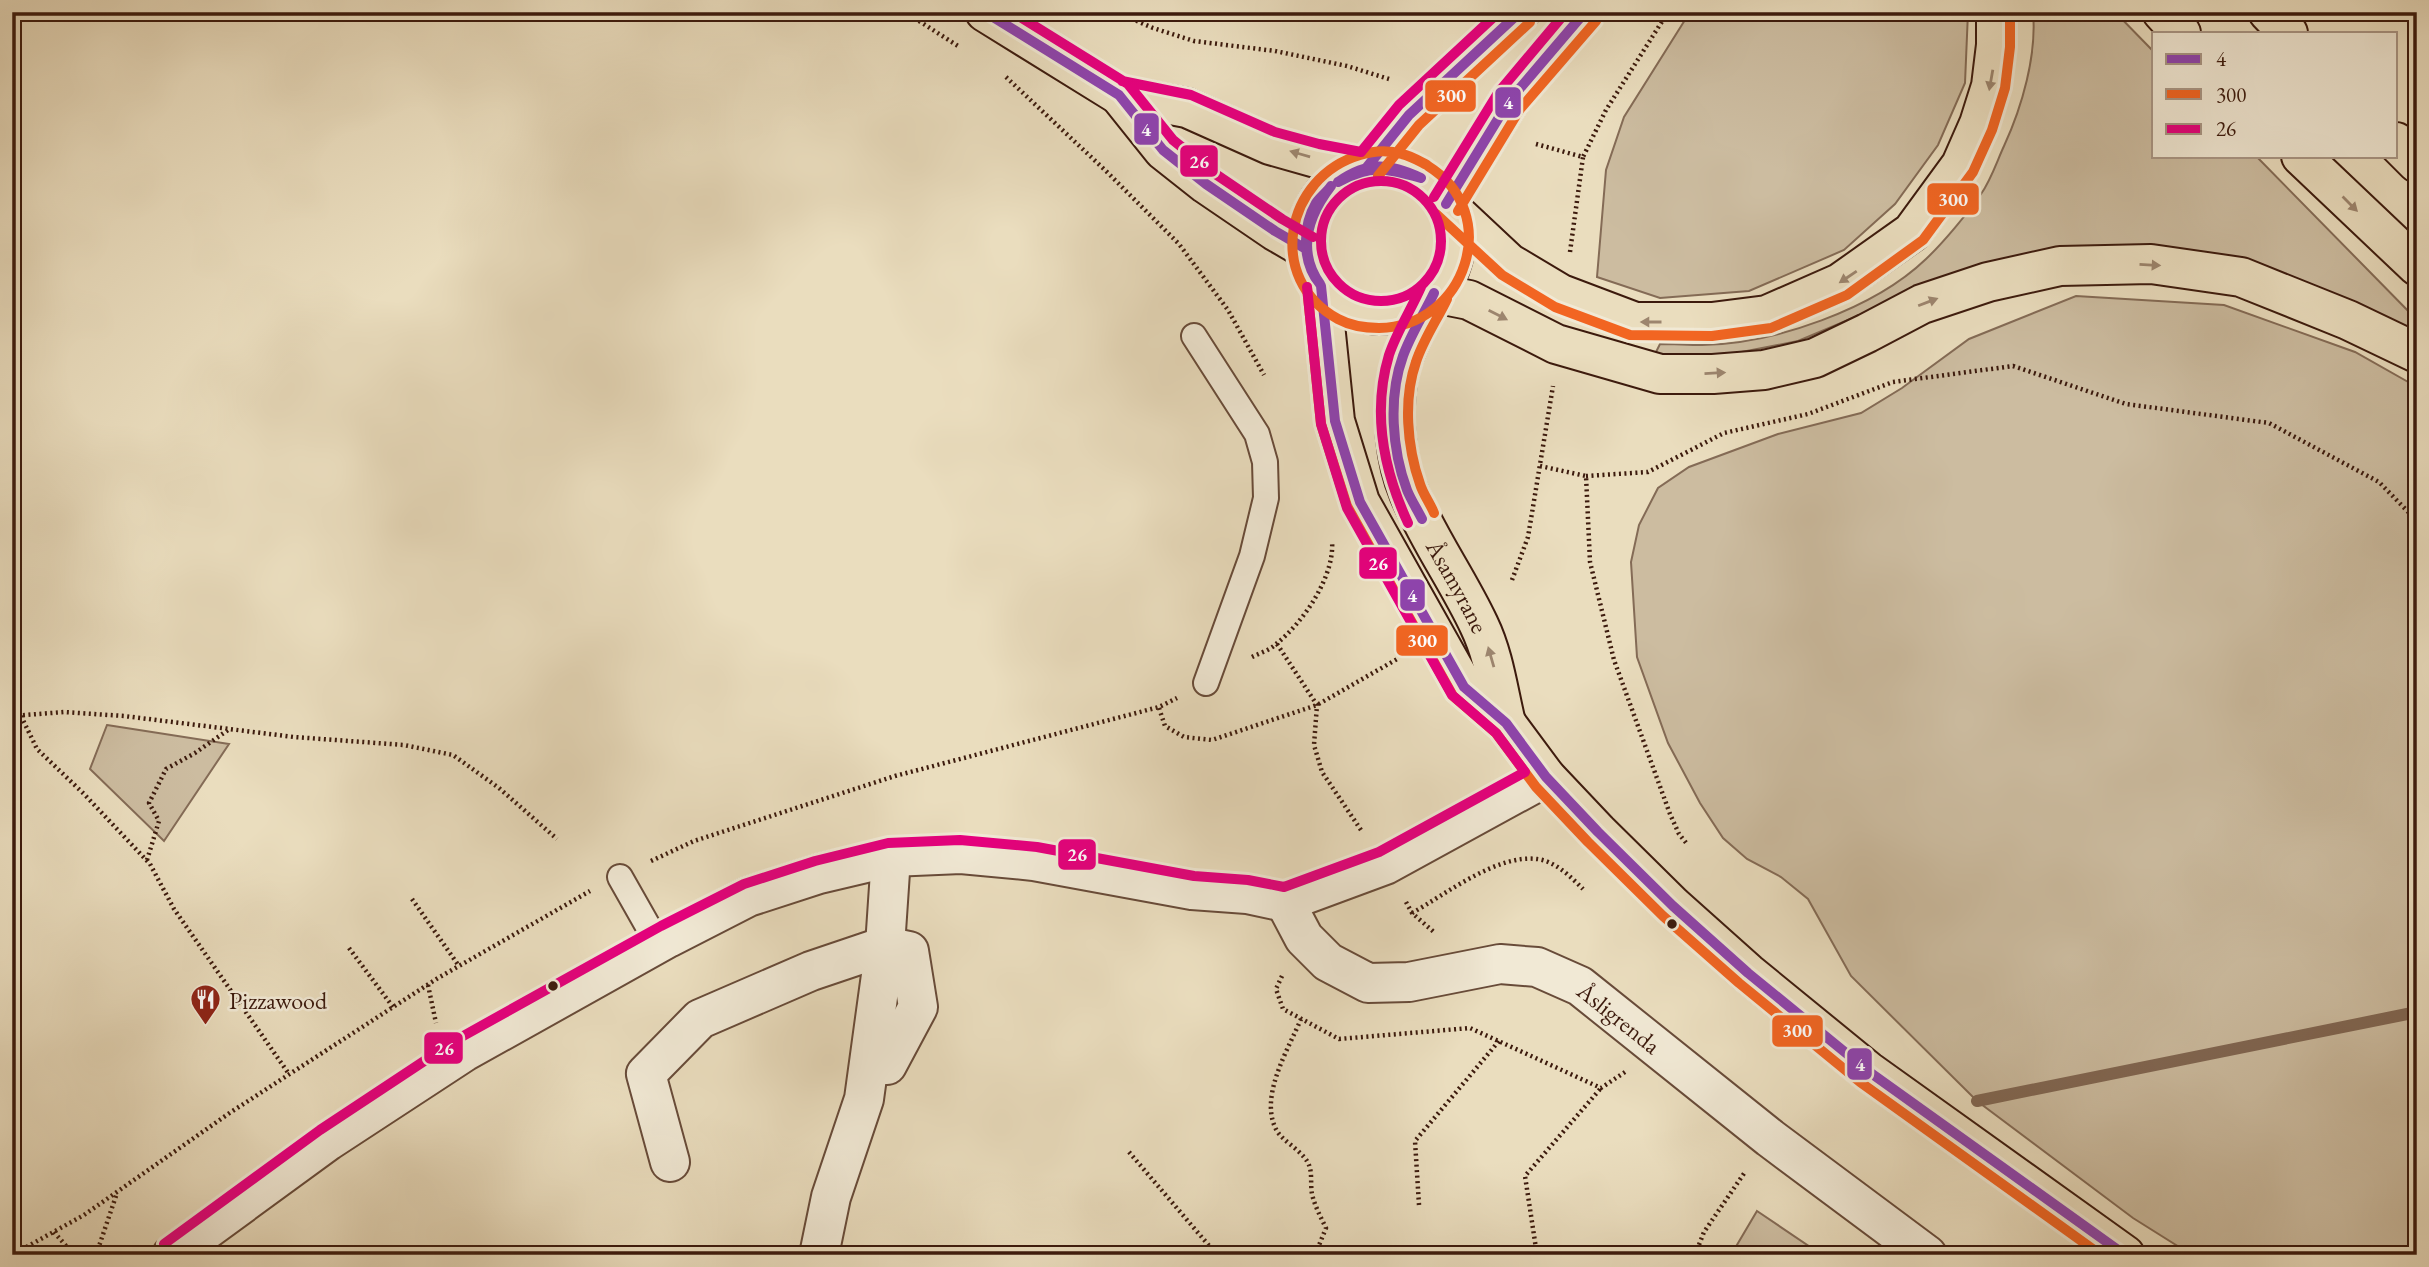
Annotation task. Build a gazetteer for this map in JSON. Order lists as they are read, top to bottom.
{
  "streets": {
    "main road": ["Åsamyrane"],
    "street": ["Åsligrenda"]
  },
  "places": {
    "restaurant": ["Pizzawood"]
  },
  "lines": ["transit line 4", "transit line 300", "transit line 26"],
  "legend": ["4", "300", "26"]
}
